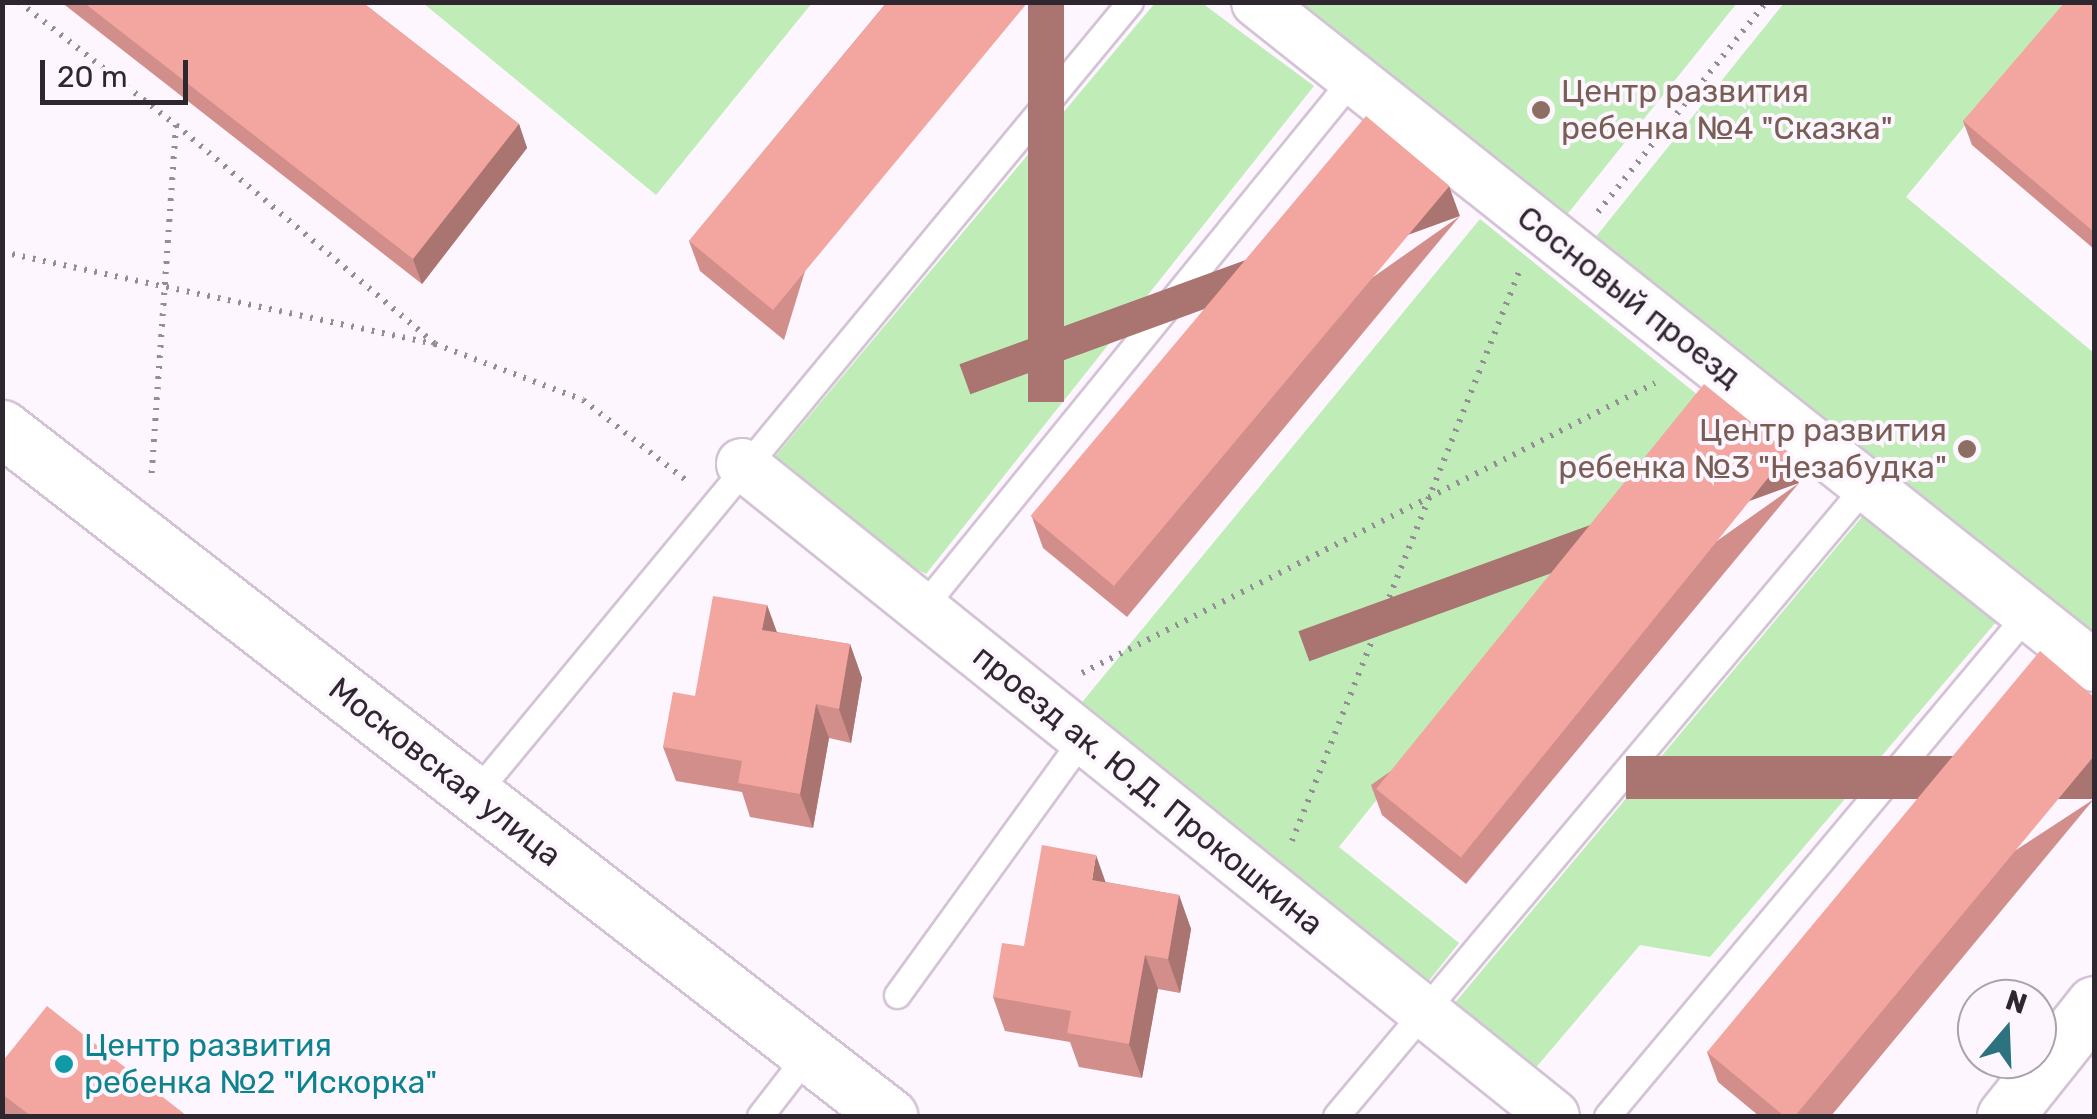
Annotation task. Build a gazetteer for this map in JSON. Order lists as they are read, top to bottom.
{
  "streets": {
    "street": ["Сосновый проезд", "Московская улица", "проезд ак. Ю.Д. Прокошкина"]
  },
  "places": ["Центр развития ребенка №4 \"Сказка\"", "Центр развития ребенка №3 \"Незабудка\"", "Центр развития ребенка №2 \"Искорка\""],
  "scale_bar": "20 m",
  "north": "top"
}
